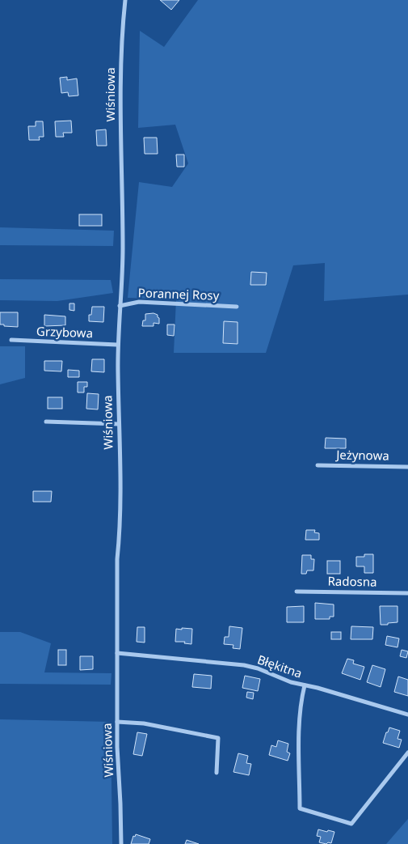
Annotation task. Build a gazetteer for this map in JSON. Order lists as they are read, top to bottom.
{
  "streets": {
    "street": [
      "Wiśniowa",
      "Porannej Rosy",
      "Grzybowa",
      "Jeżynowa",
      "Radosna",
      "Błękitna"
    ]
  },
  "crossings": [
    ["Wiśniowa", "Porannej Rosy"],
    ["Wiśniowa", "Grzybowa"],
    ["Wiśniowa", "Błękitna"]
  ]
}
